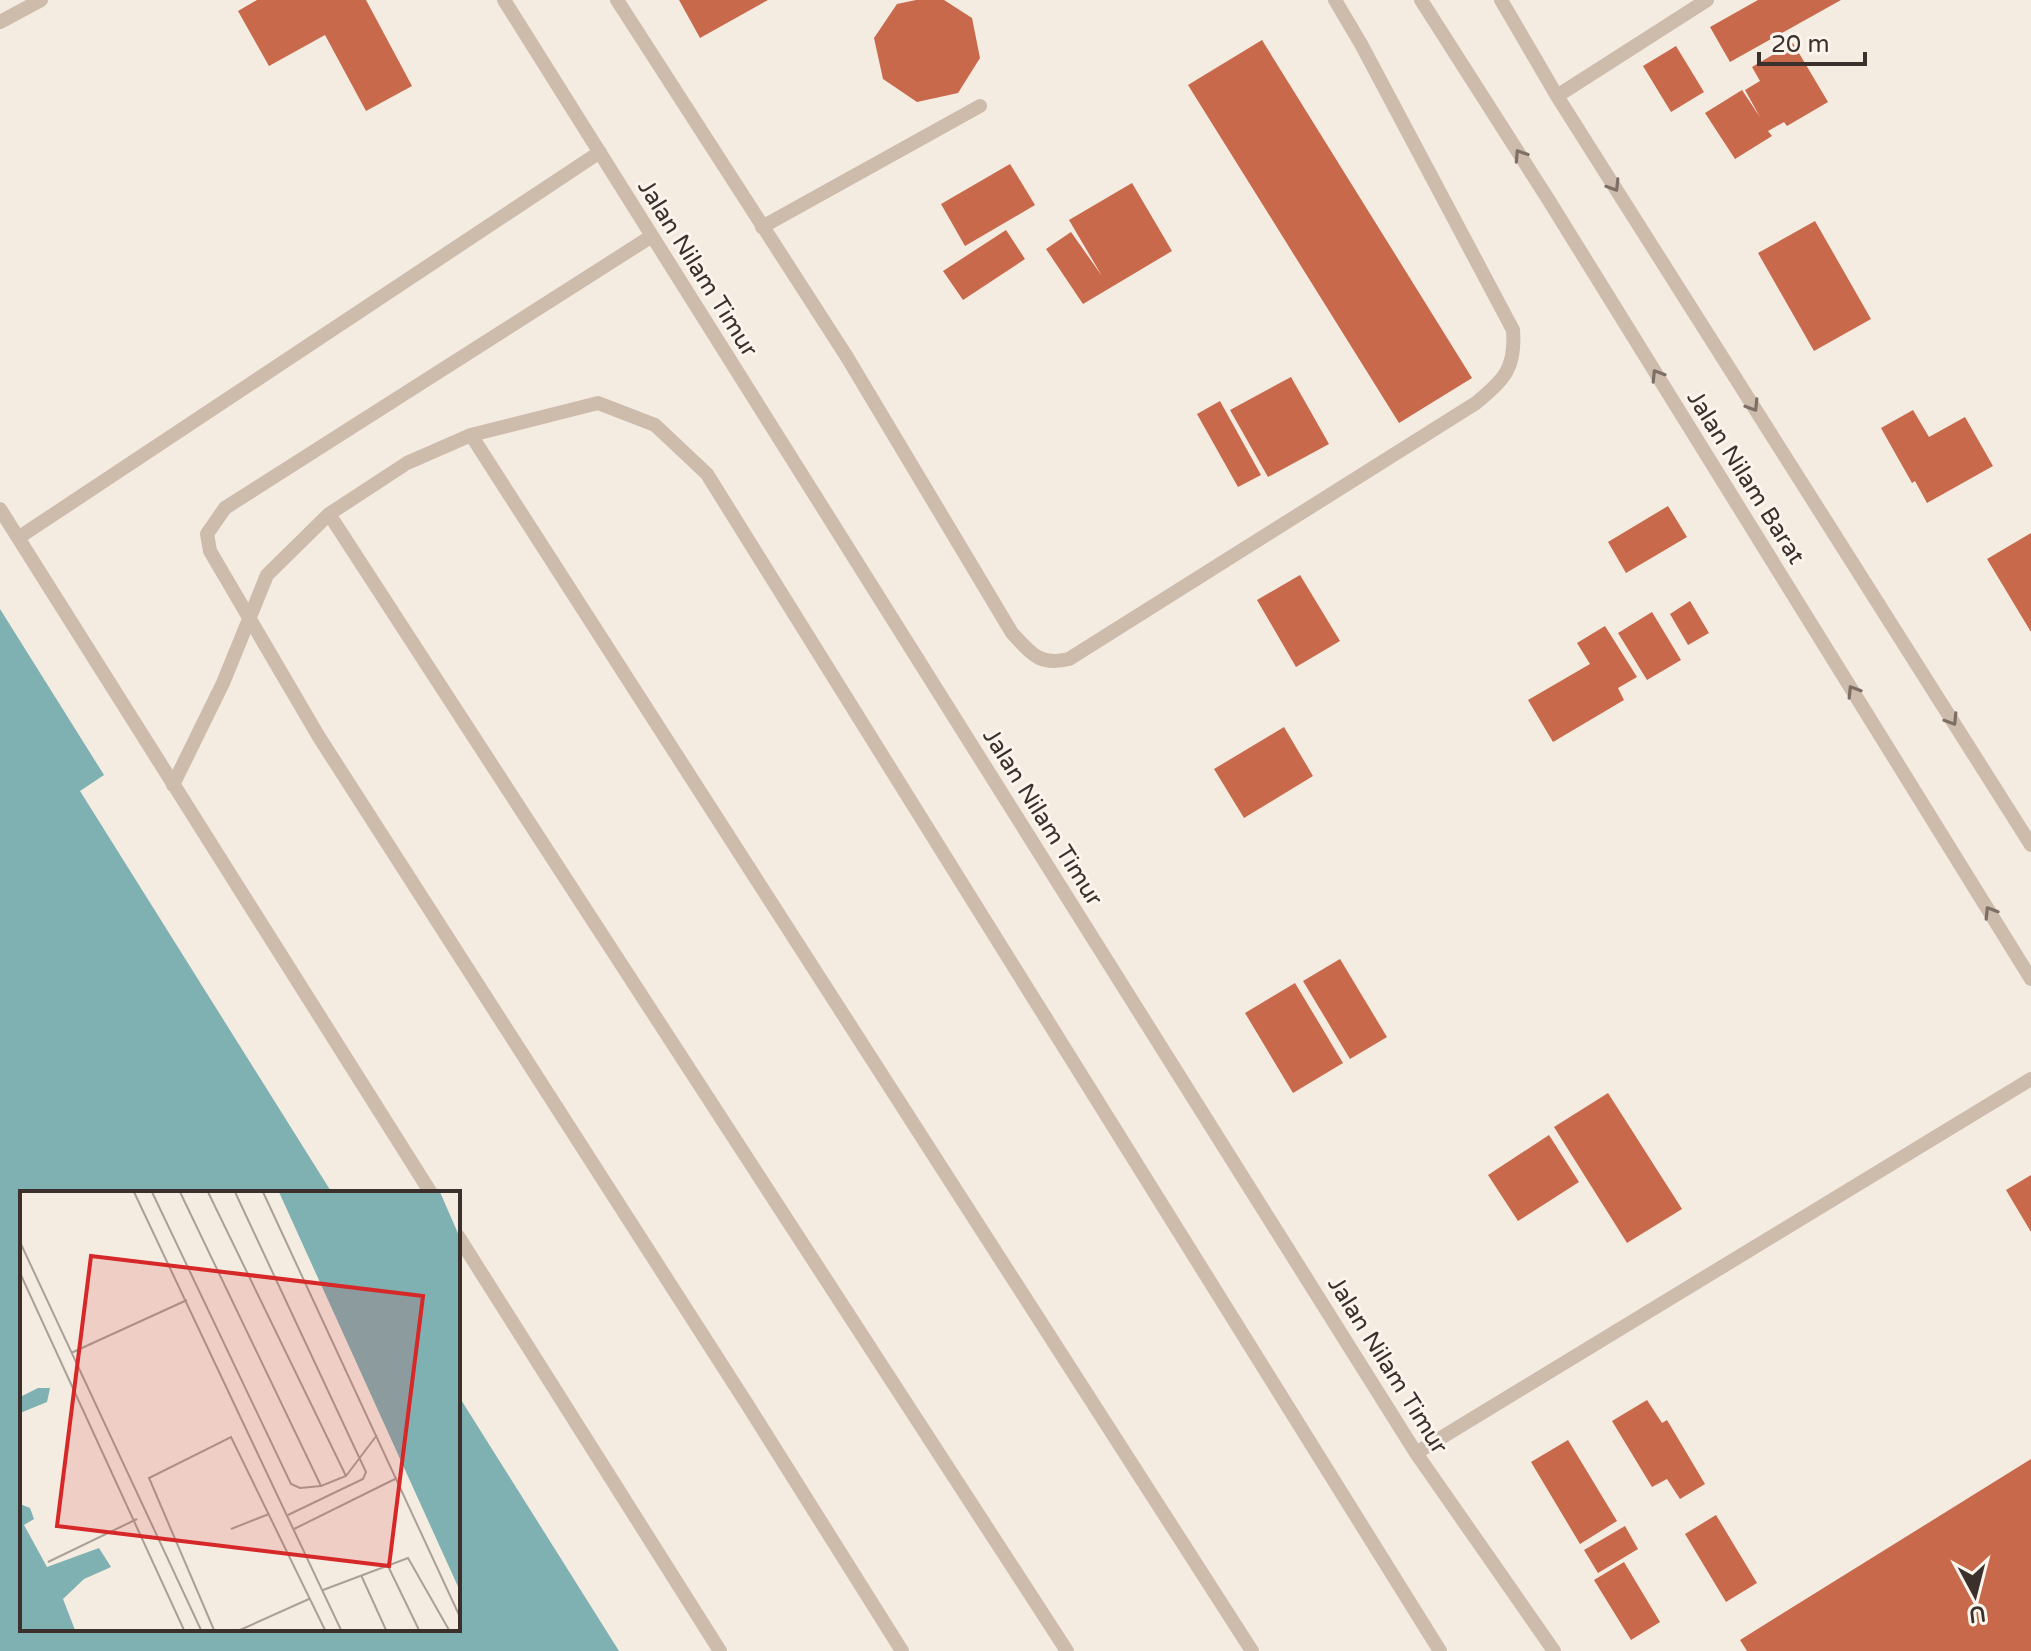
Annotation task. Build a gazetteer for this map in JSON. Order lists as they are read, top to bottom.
{
  "streets": {
    "lane": ["Jalan Nilam Timur", "Jalan Nilam Barat"]
  },
  "scale_bar": "20 m",
  "north": "bottom"
}
